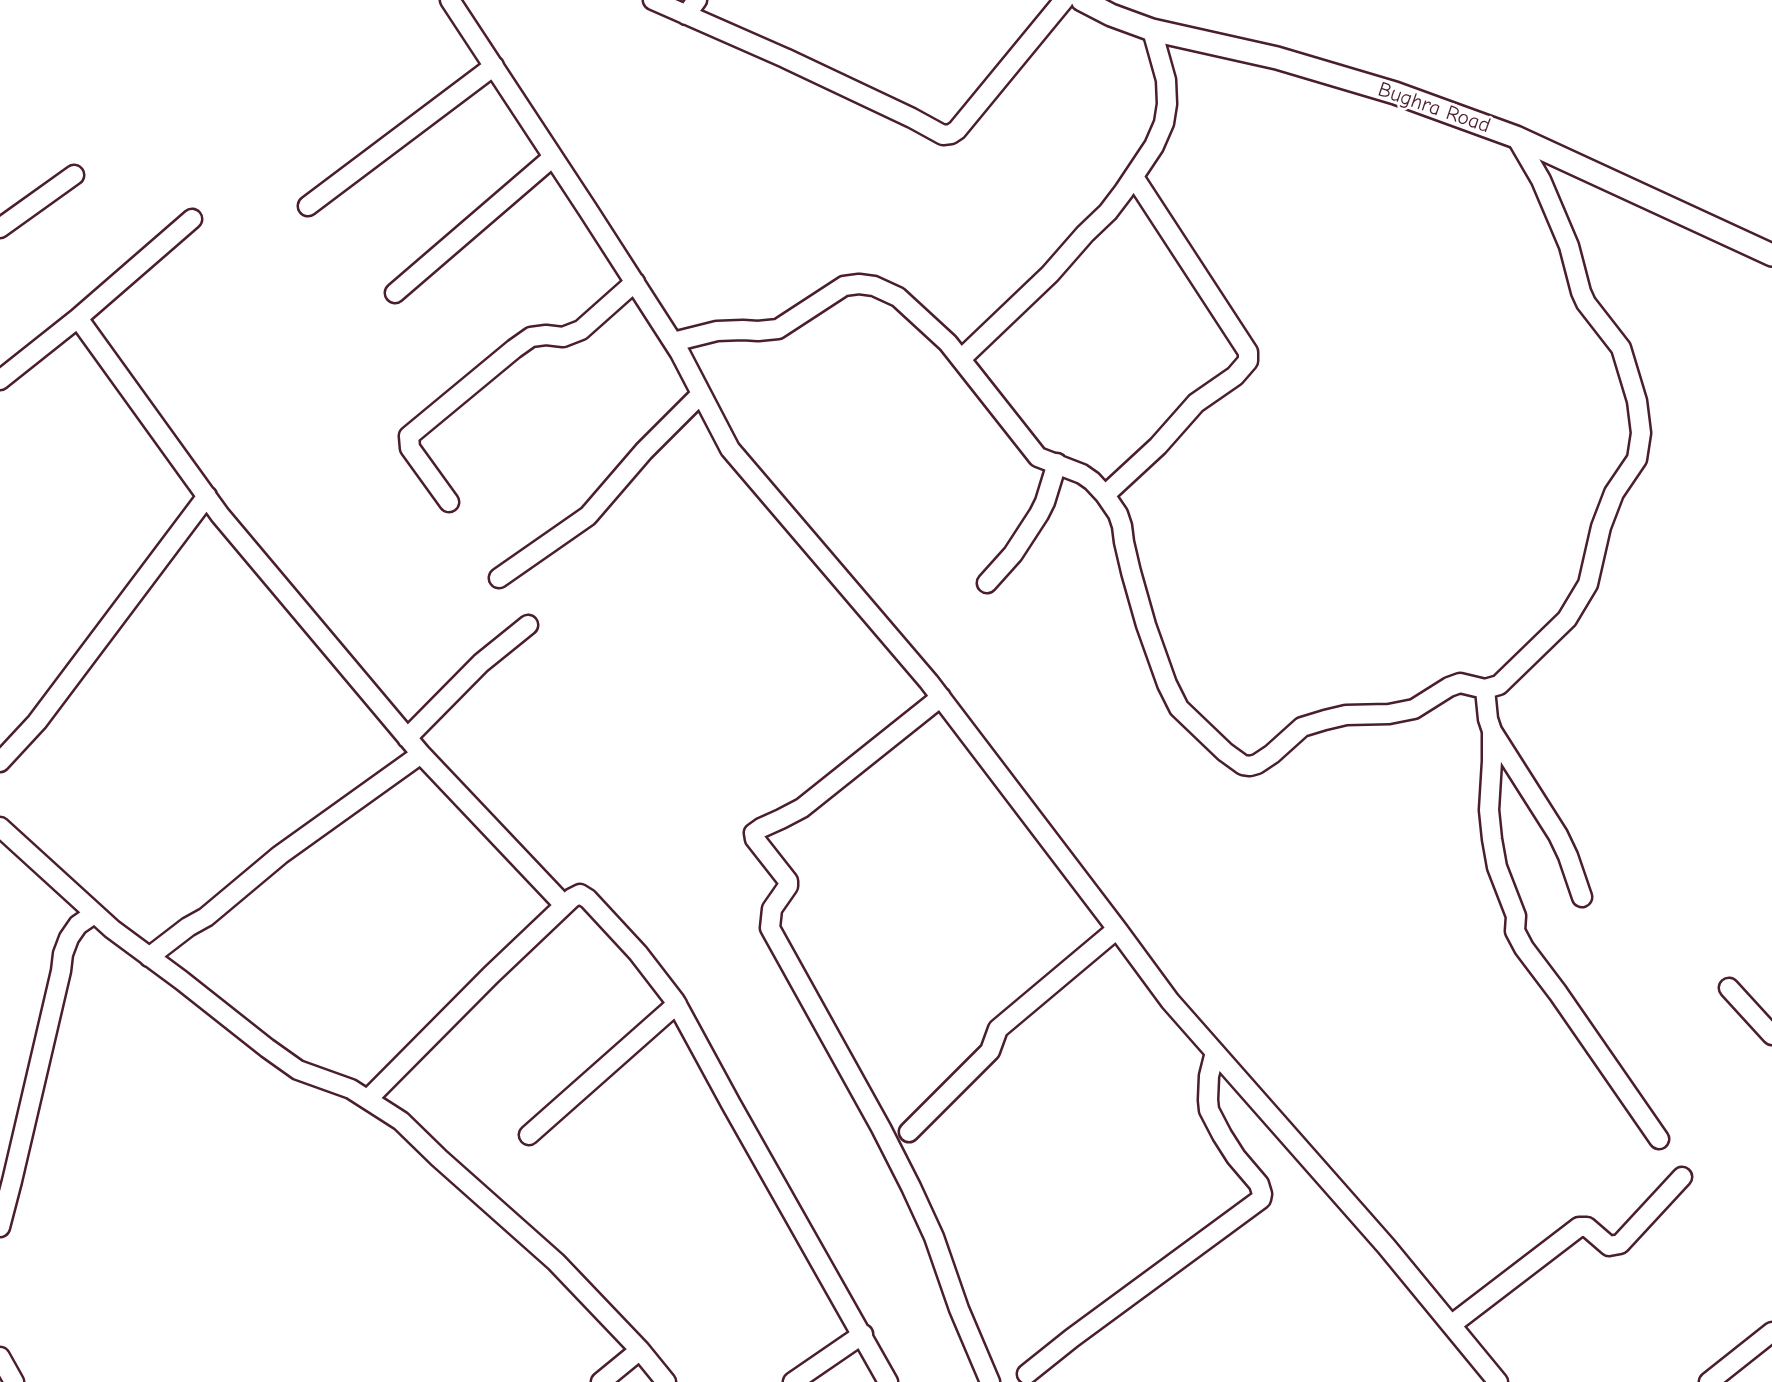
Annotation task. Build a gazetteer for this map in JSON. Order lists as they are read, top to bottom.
{
  "streets": {
    "street": ["Bughra Road"]
  }
}
